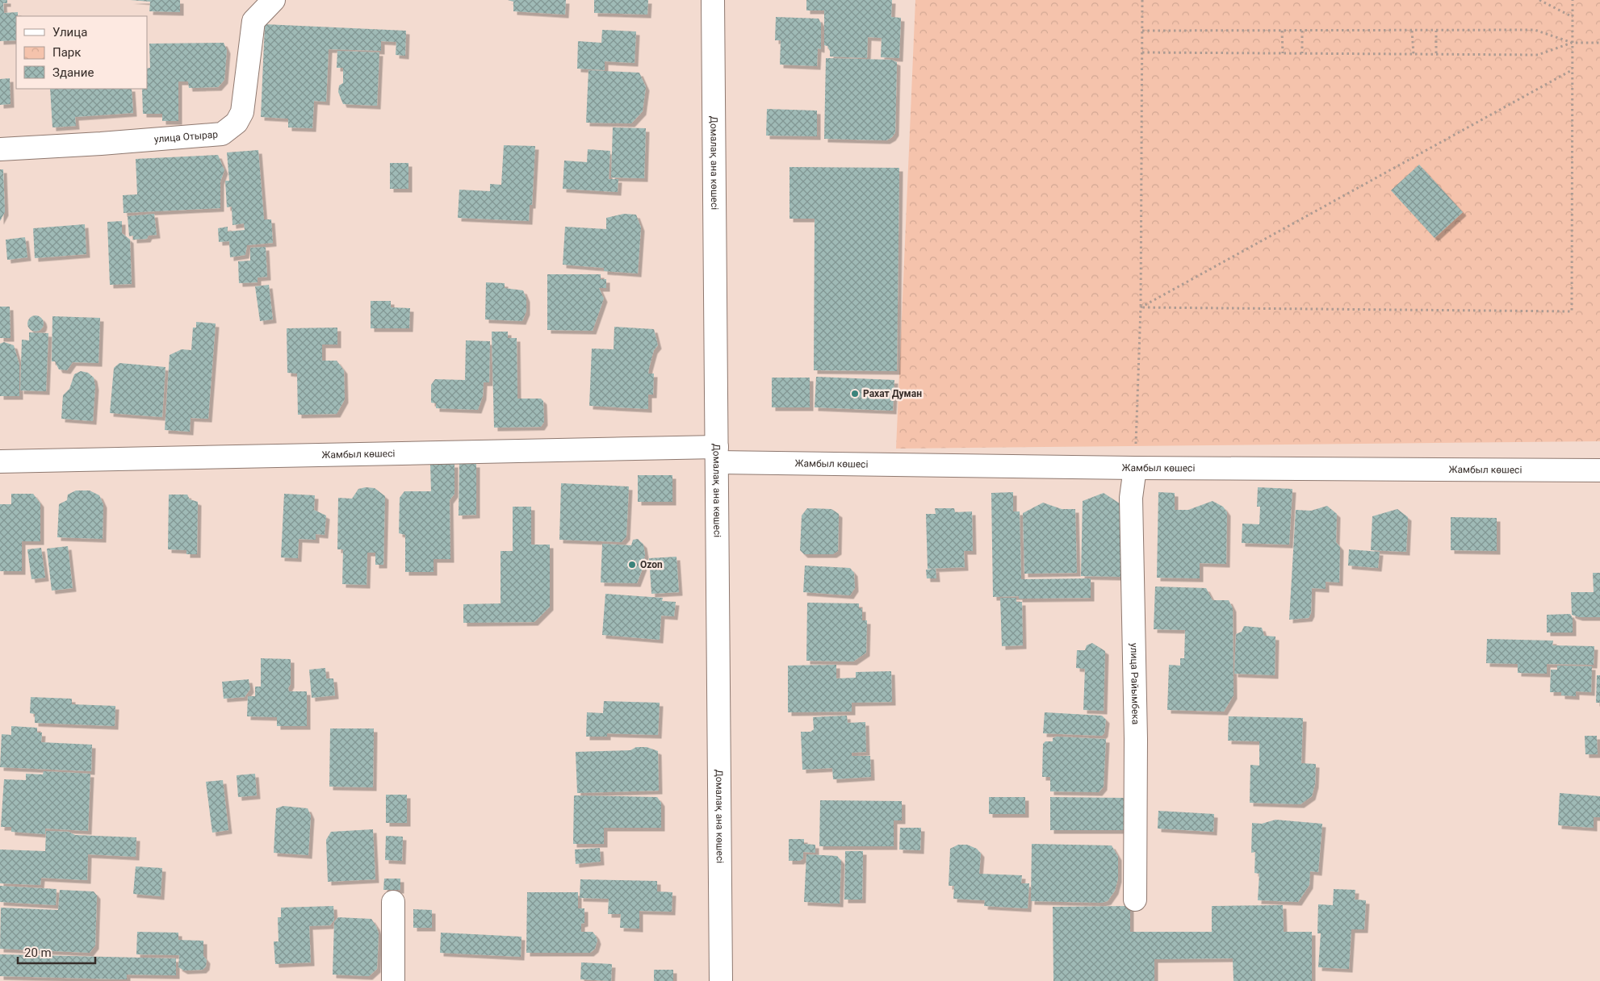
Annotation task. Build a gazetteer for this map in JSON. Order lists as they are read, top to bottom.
{
  "streets": {
    "street": [
      "улица Отырар",
      "Домалақ ана көшесі",
      "Жамбыл көшесі",
      "улица Райымбека"
    ]
  },
  "crossings": [
    ["Домалақ ана көшесі", "Жамбыл көшесі"],
    ["Жамбыл көшесі", "улица Райымбека"]
  ],
  "places": ["Рахат Думан", "Ozon"],
  "legend": ["Улица", "Парк", "Здание"],
  "scale_bar": "20 m"
}
